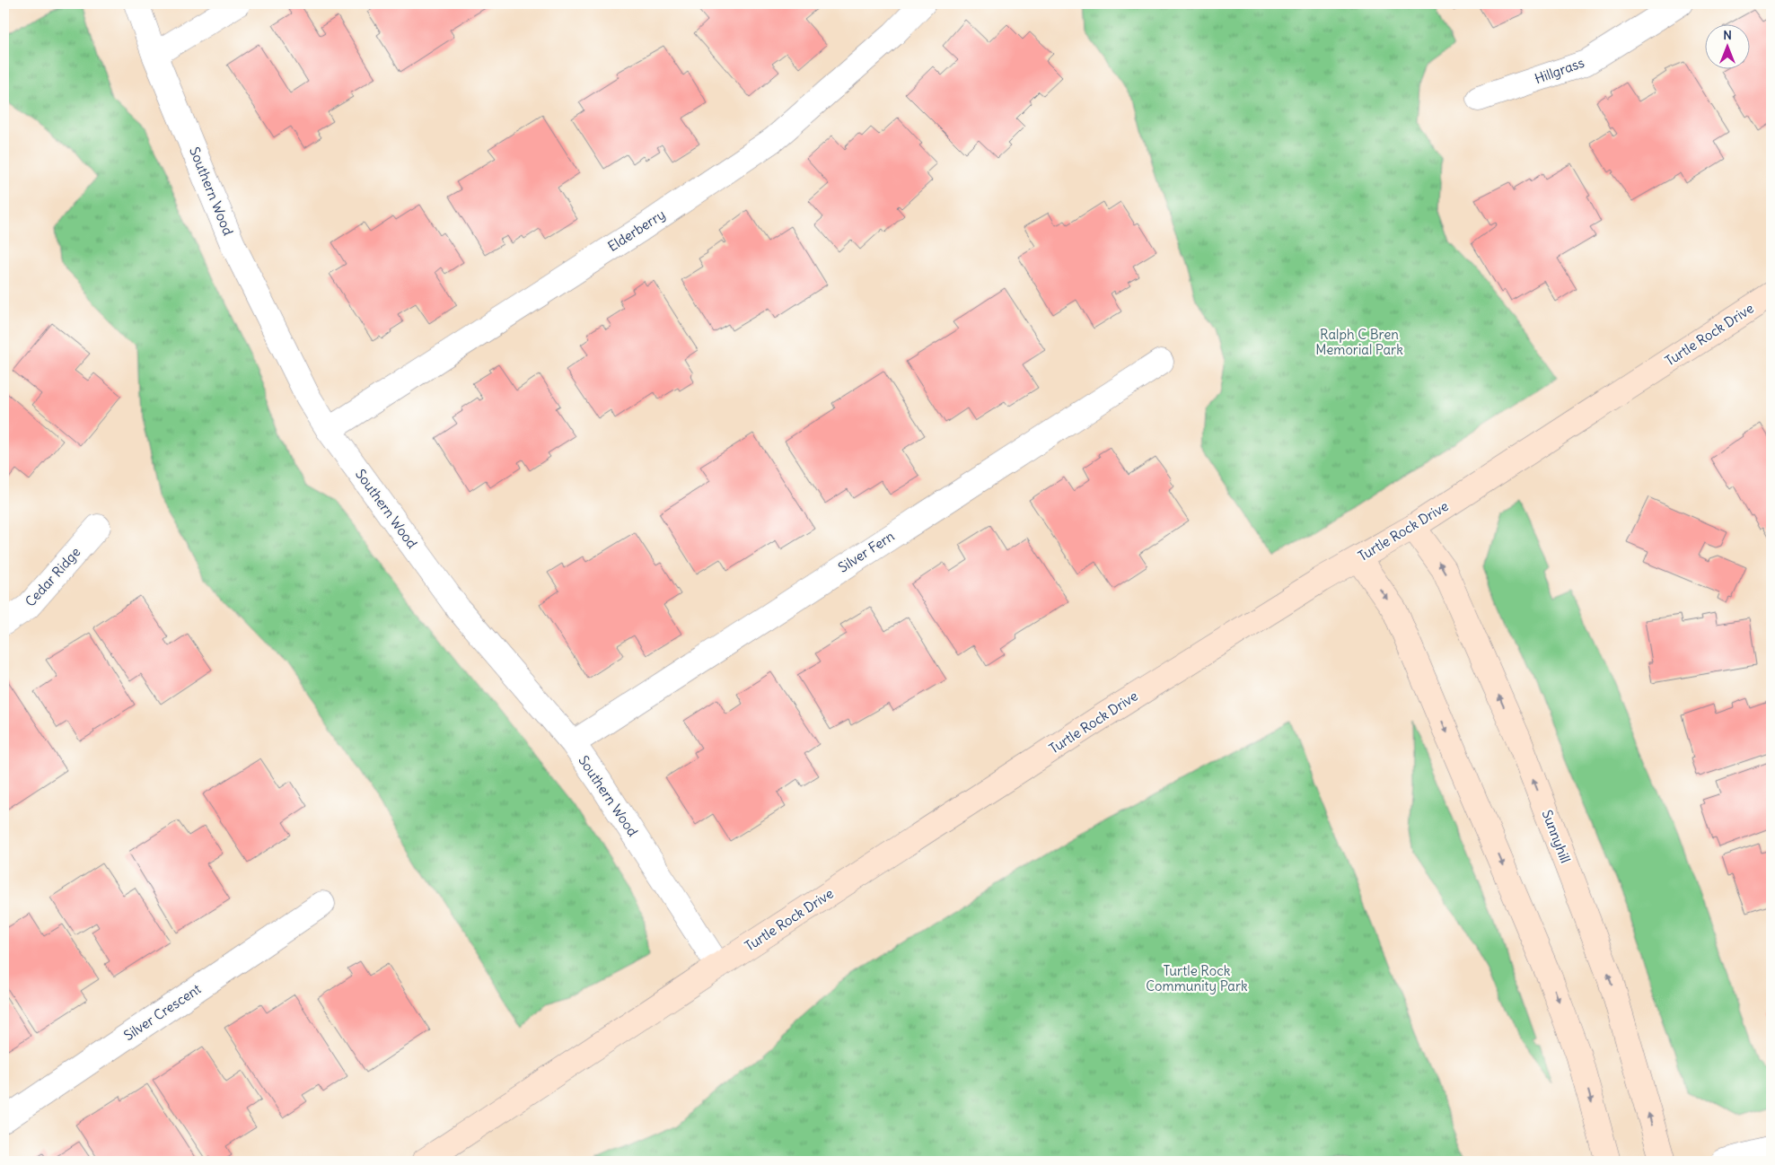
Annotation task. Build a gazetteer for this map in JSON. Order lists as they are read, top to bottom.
{
  "streets": {
    "street": [
      "Hillgrass",
      "Southern Wood",
      "Elderberry",
      "Turtle Rock Drive",
      "Silver Fern",
      "Cedar Ridge",
      "Sunnyhill",
      "Silver Crescent"
    ]
  },
  "crossings": [
    ["Southern Wood", "Elderberry"],
    ["Southern Wood", "Turtle Rock Drive"],
    ["Southern Wood", "Silver Fern"],
    ["Turtle Rock Drive", "Sunnyhill"]
  ],
  "parks": ["Ralph C Bren Memorial Park", "Turtle Rock Community Park"],
  "north": "top"
}
